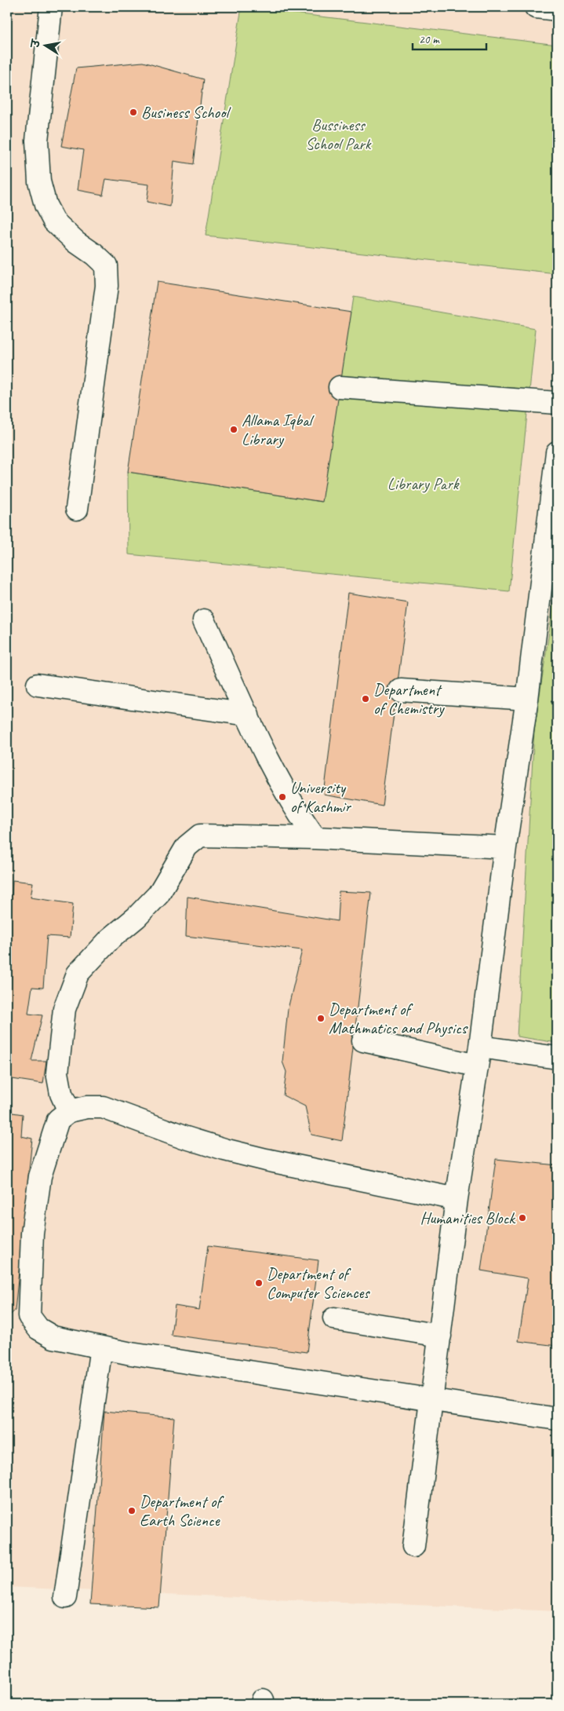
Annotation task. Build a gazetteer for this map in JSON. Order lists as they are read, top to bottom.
{
  "parks": ["Bussiness School Park", "Library Park"],
  "places": [
    "Business School",
    "Allama Iqbal Library",
    "Department of Chemistry",
    "University of Kashmir",
    "Department of Mathmatics and Physics",
    "Humanities Block",
    "Department of Computer Sciences",
    "Department of Earth Science"
  ],
  "scale_bar": "20 m",
  "north": "left"
}
